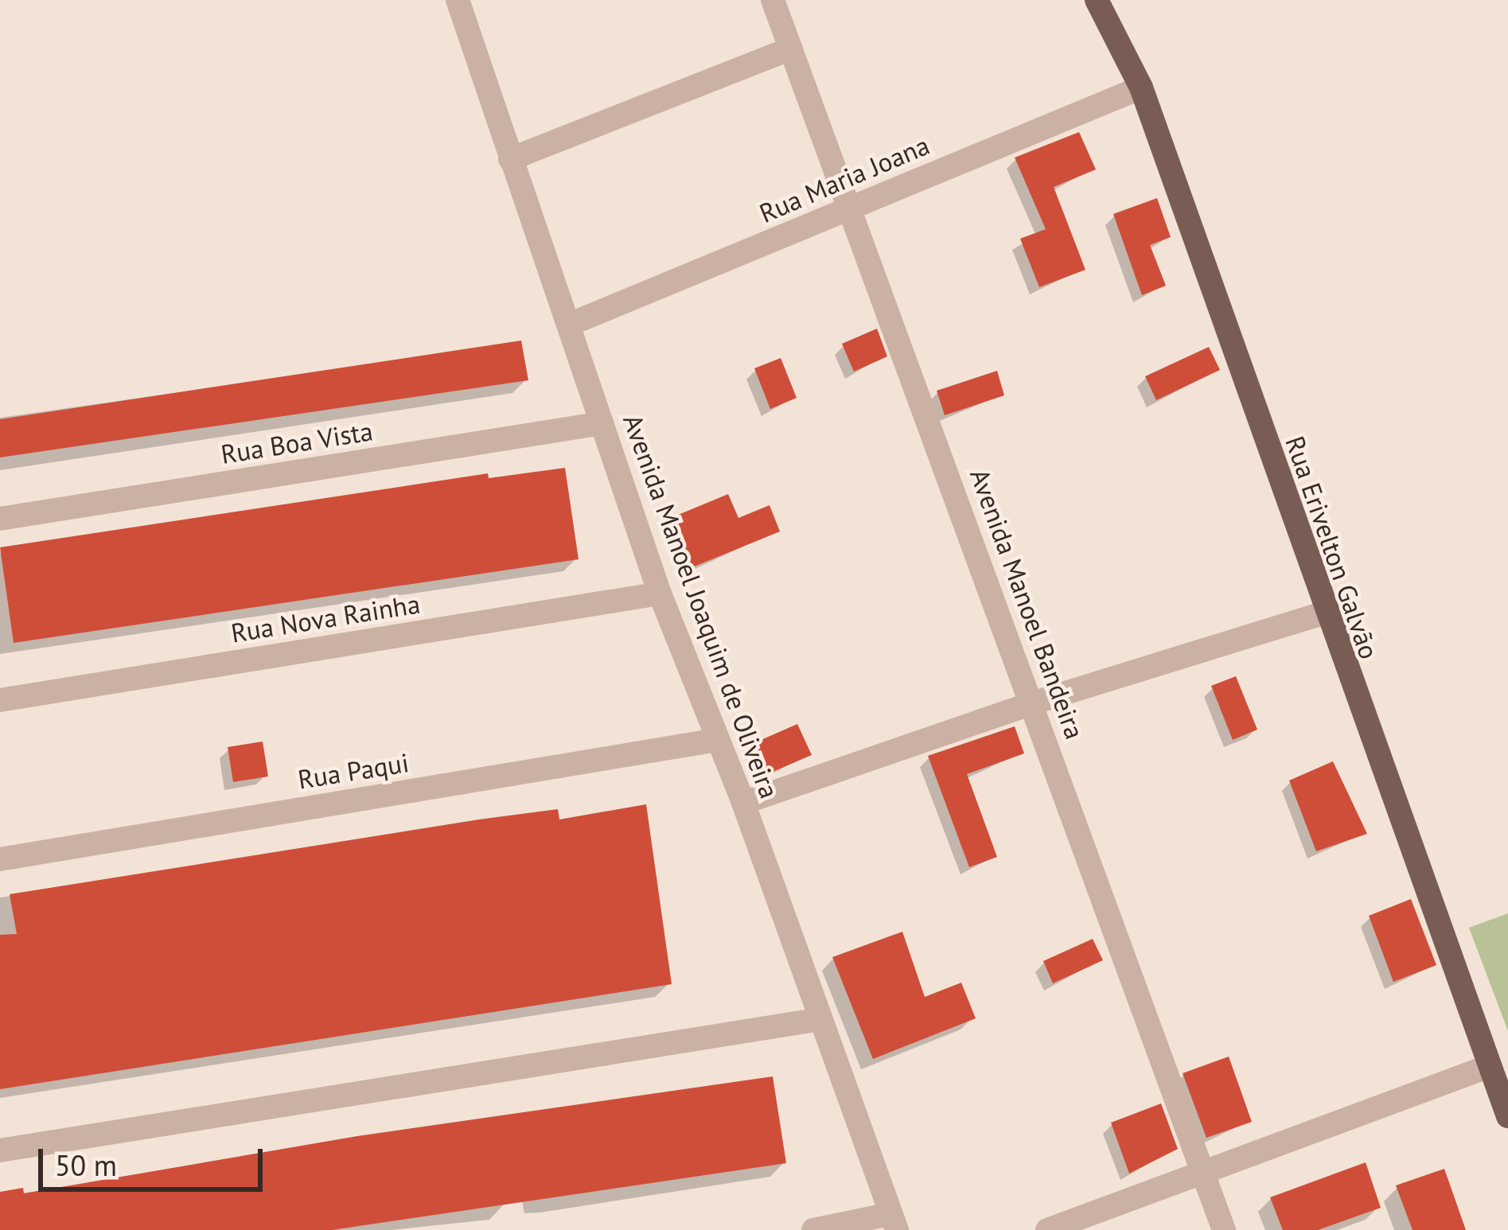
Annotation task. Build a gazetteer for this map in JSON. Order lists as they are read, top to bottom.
{
  "streets": {
    "main road": ["Rua Erivelton Galvão"],
    "street": [
      "Rua Maria Joana",
      "Rua Boa Vista",
      "Avenida Manoel Bandeira",
      "Avenida Manoel Joaquim de Oliveira",
      "Rua Nova Rainha",
      "Rua Paqui"
    ]
  },
  "crossings": [
    ["Rua Maria Joana", "Rua Erivelton Galvão"],
    ["Rua Maria Joana", "Avenida Manoel Bandeira"],
    ["Rua Maria Joana", "Avenida Manoel Joaquim de Oliveira"],
    ["Rua Boa Vista", "Avenida Manoel Joaquim de Oliveira"],
    ["Avenida Manoel Joaquim de Oliveira", "Rua Nova Rainha"],
    ["Avenida Manoel Joaquim de Oliveira", "Rua Paqui"]
  ],
  "scale_bar": "50 m"
}
